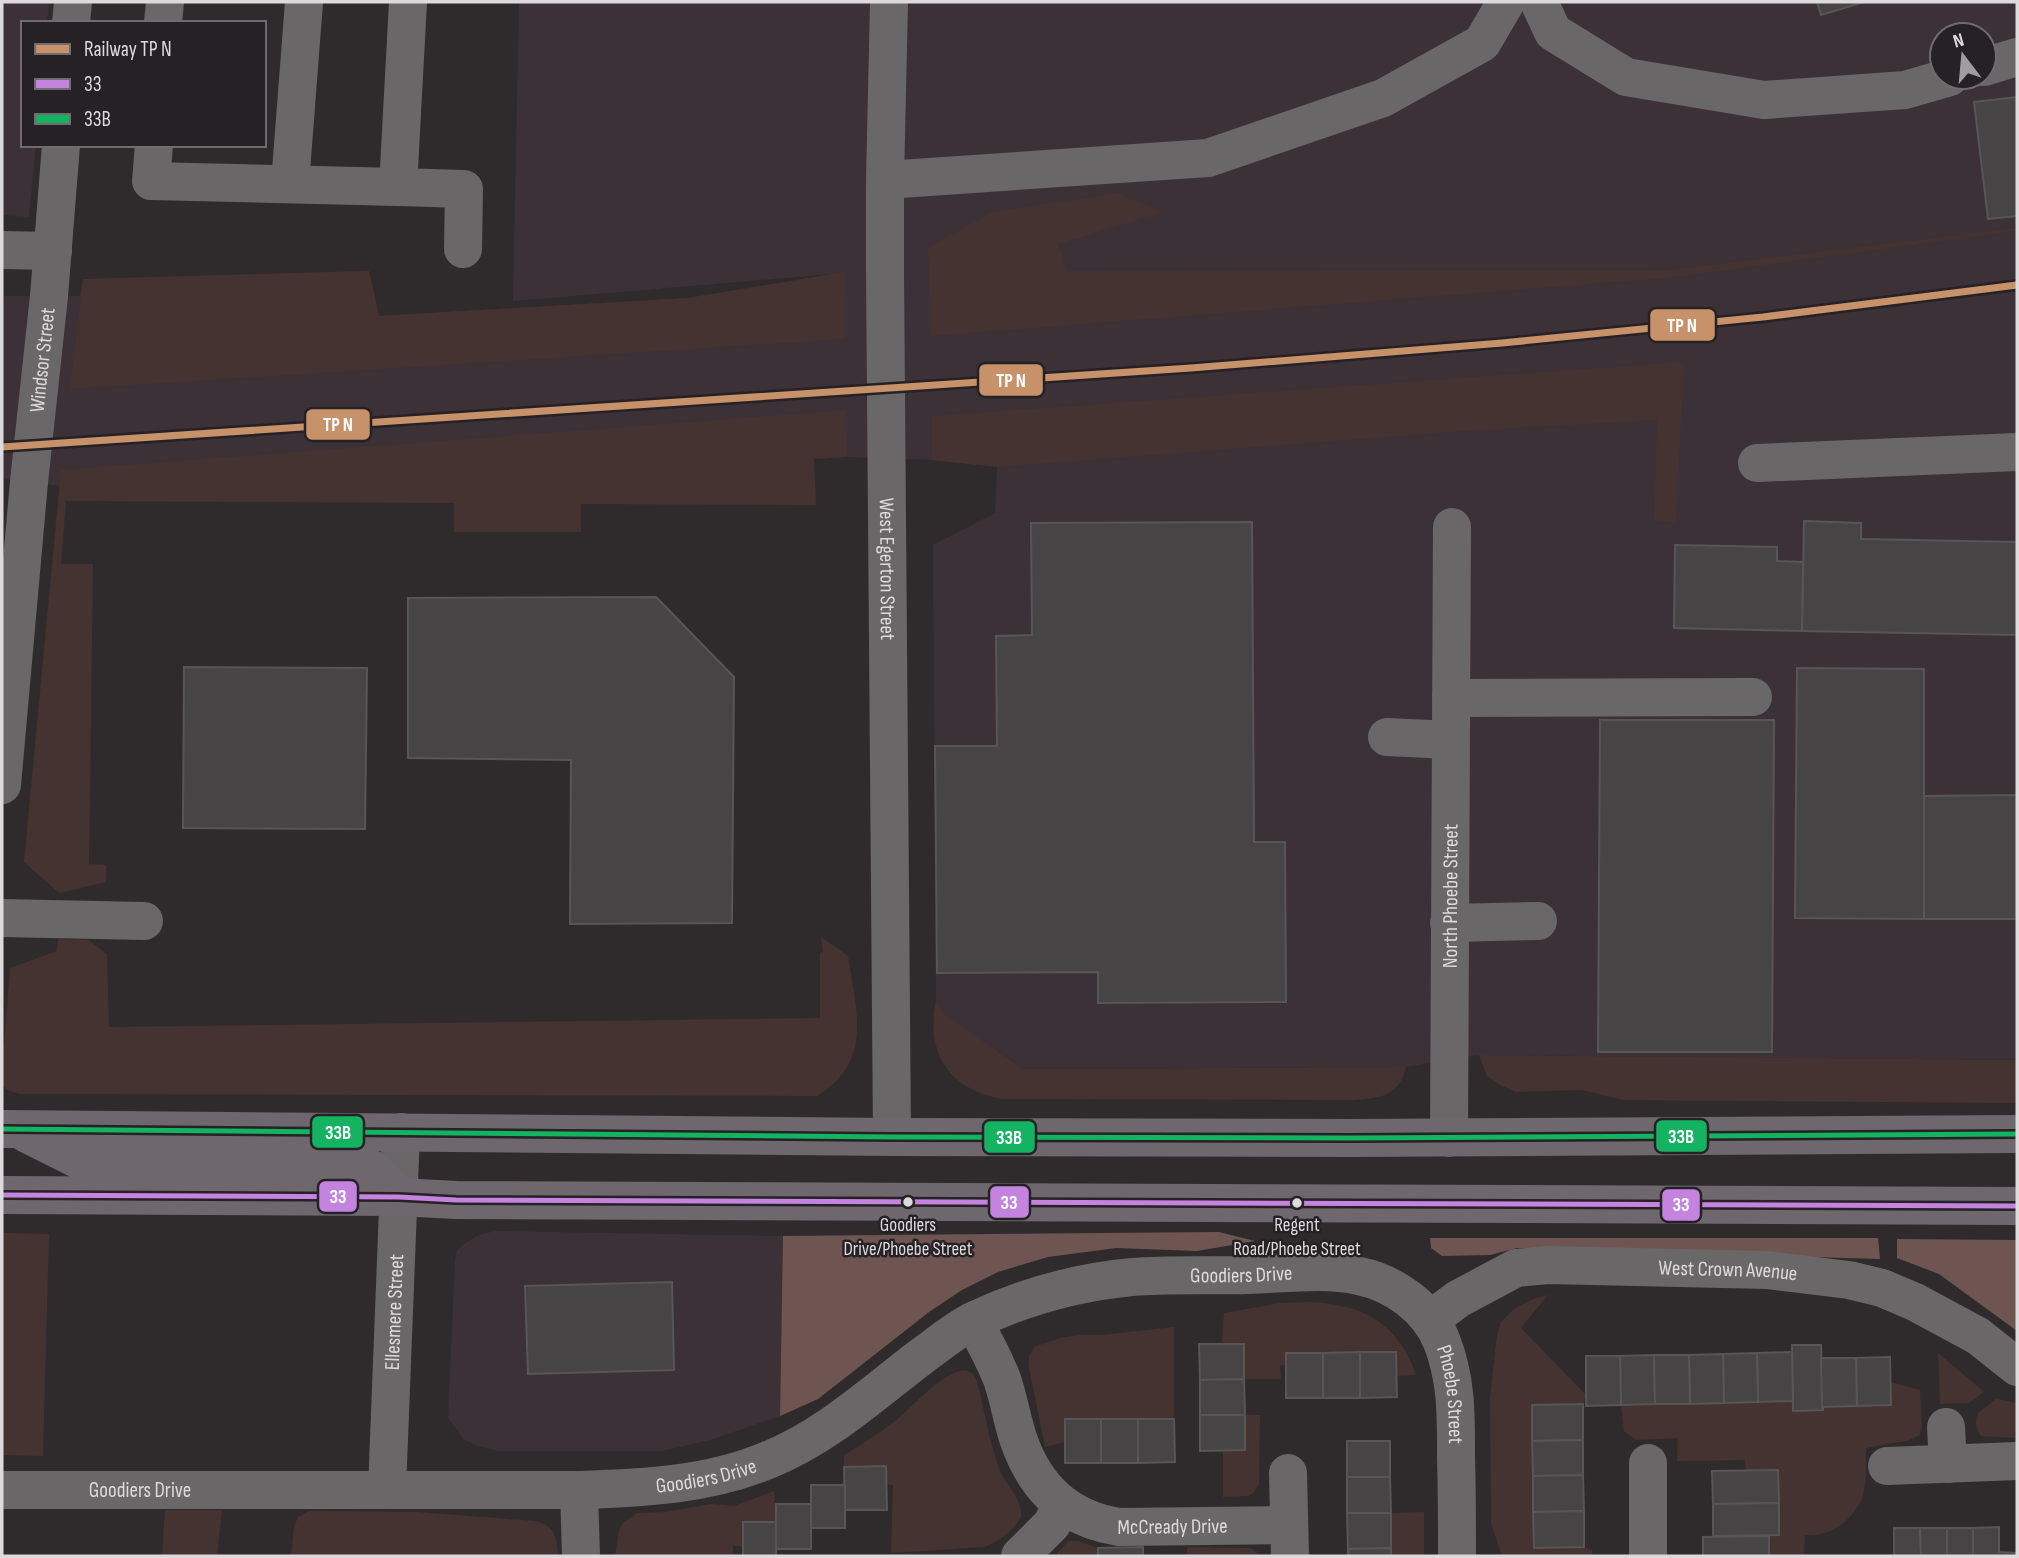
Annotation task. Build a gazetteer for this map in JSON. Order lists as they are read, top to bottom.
{
  "streets": {
    "street": [
      "Windsor Street",
      "West Egerton Street",
      "North Phoebe Street",
      "West Crown Avenue",
      "Goodiers Drive",
      "Ellesmere Street",
      "Phoebe Street",
      "McCready Drive"
    ]
  },
  "crossings": [
    ["West Crown Avenue", "Phoebe Street"],
    ["Goodiers Drive", "Ellesmere Street"],
    ["Goodiers Drive", "Phoebe Street"],
    ["Goodiers Drive", "McCready Drive"]
  ],
  "places": ["Goodiers Drive/Phoebe Street", "Regent Road/Phoebe Street"],
  "lines": ["transit line 33B", "transit line 33"],
  "legend": ["Railway TP N", "33", "33B"],
  "north": "top"
}
